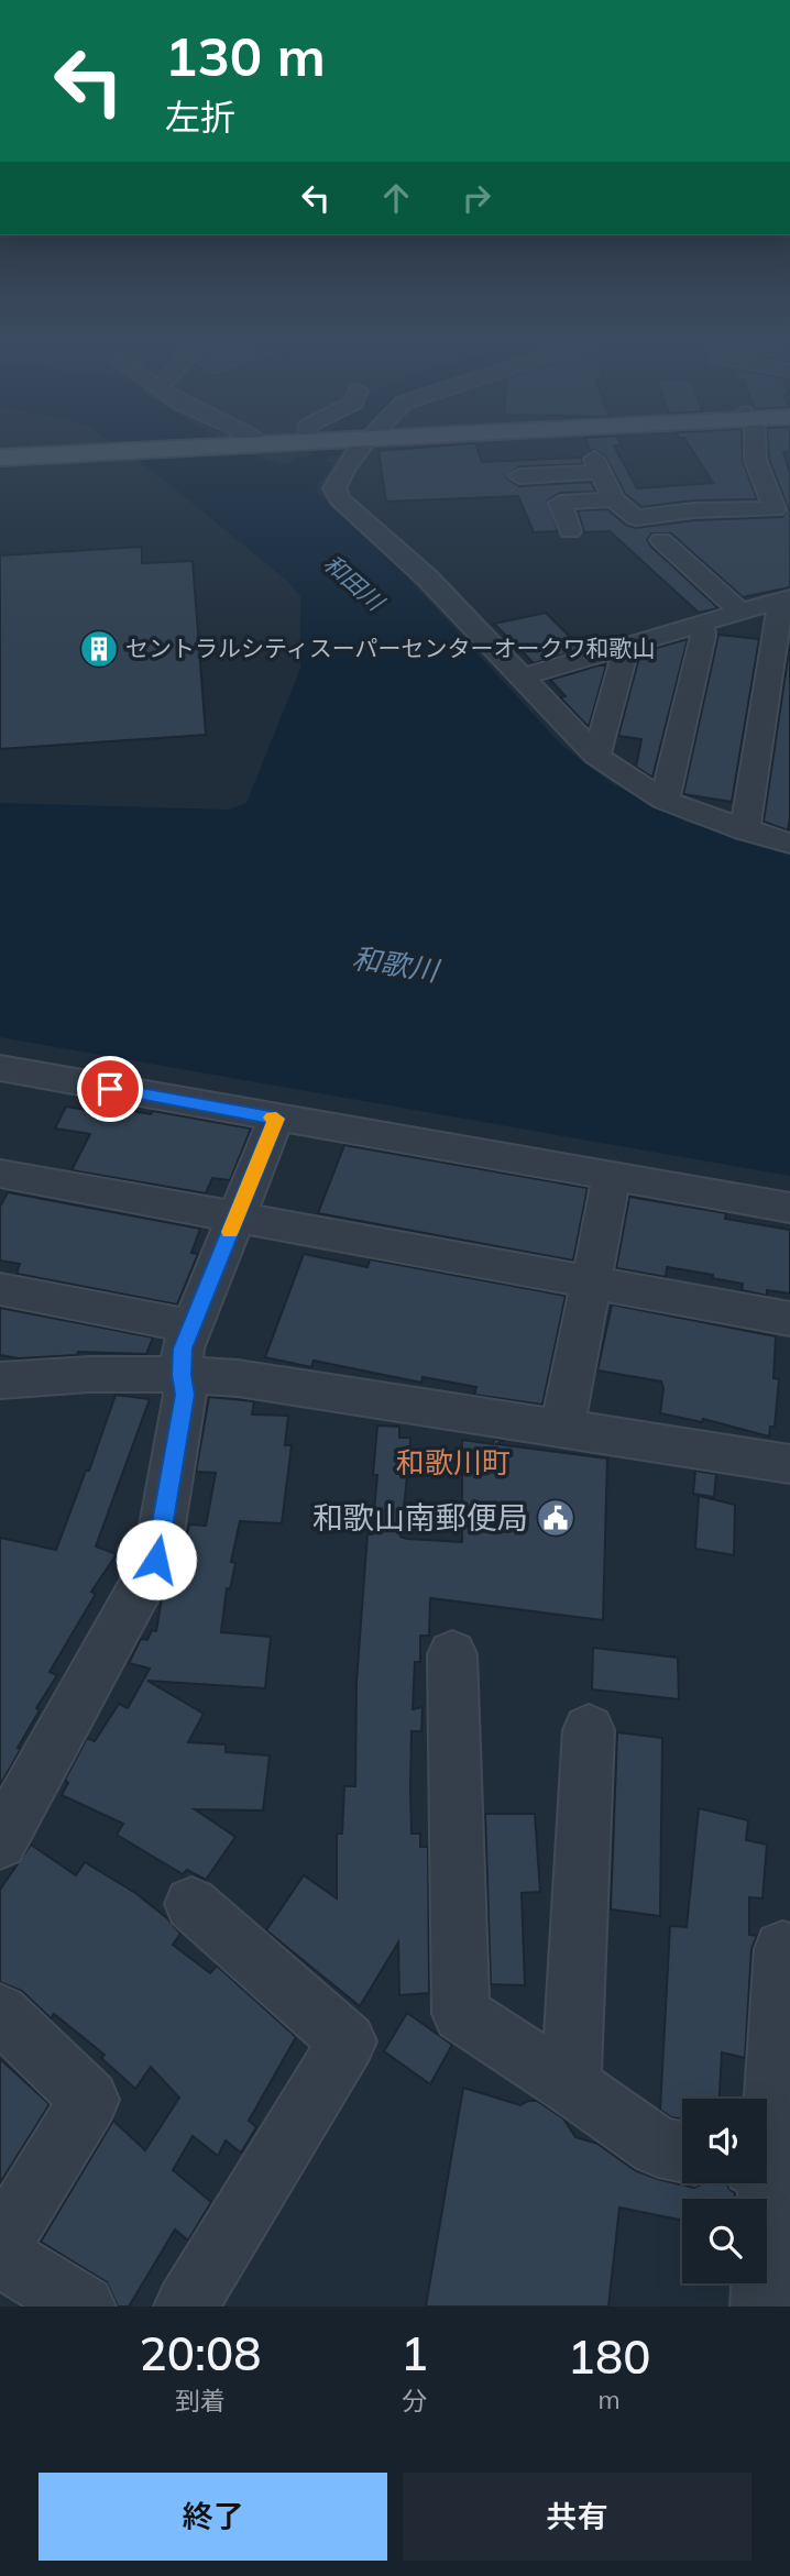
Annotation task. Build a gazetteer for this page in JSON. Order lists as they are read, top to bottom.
{
  "districts": ["和歌川町"],
  "water": ["和田川", "和歌川"],
  "places": {
    "building": ["セントラルシティスーパーセンターオークワ和歌山"],
    "public building": ["和歌山南郵便局"]
  },
  "page": {
    "turn": ["130 m", "左折"],
    "eta": [
      "20:08",
      "到着",
      "1",
      "分",
      "180",
      "m"
    ],
    "buttons": ["終了", "共有"]
  }
}
